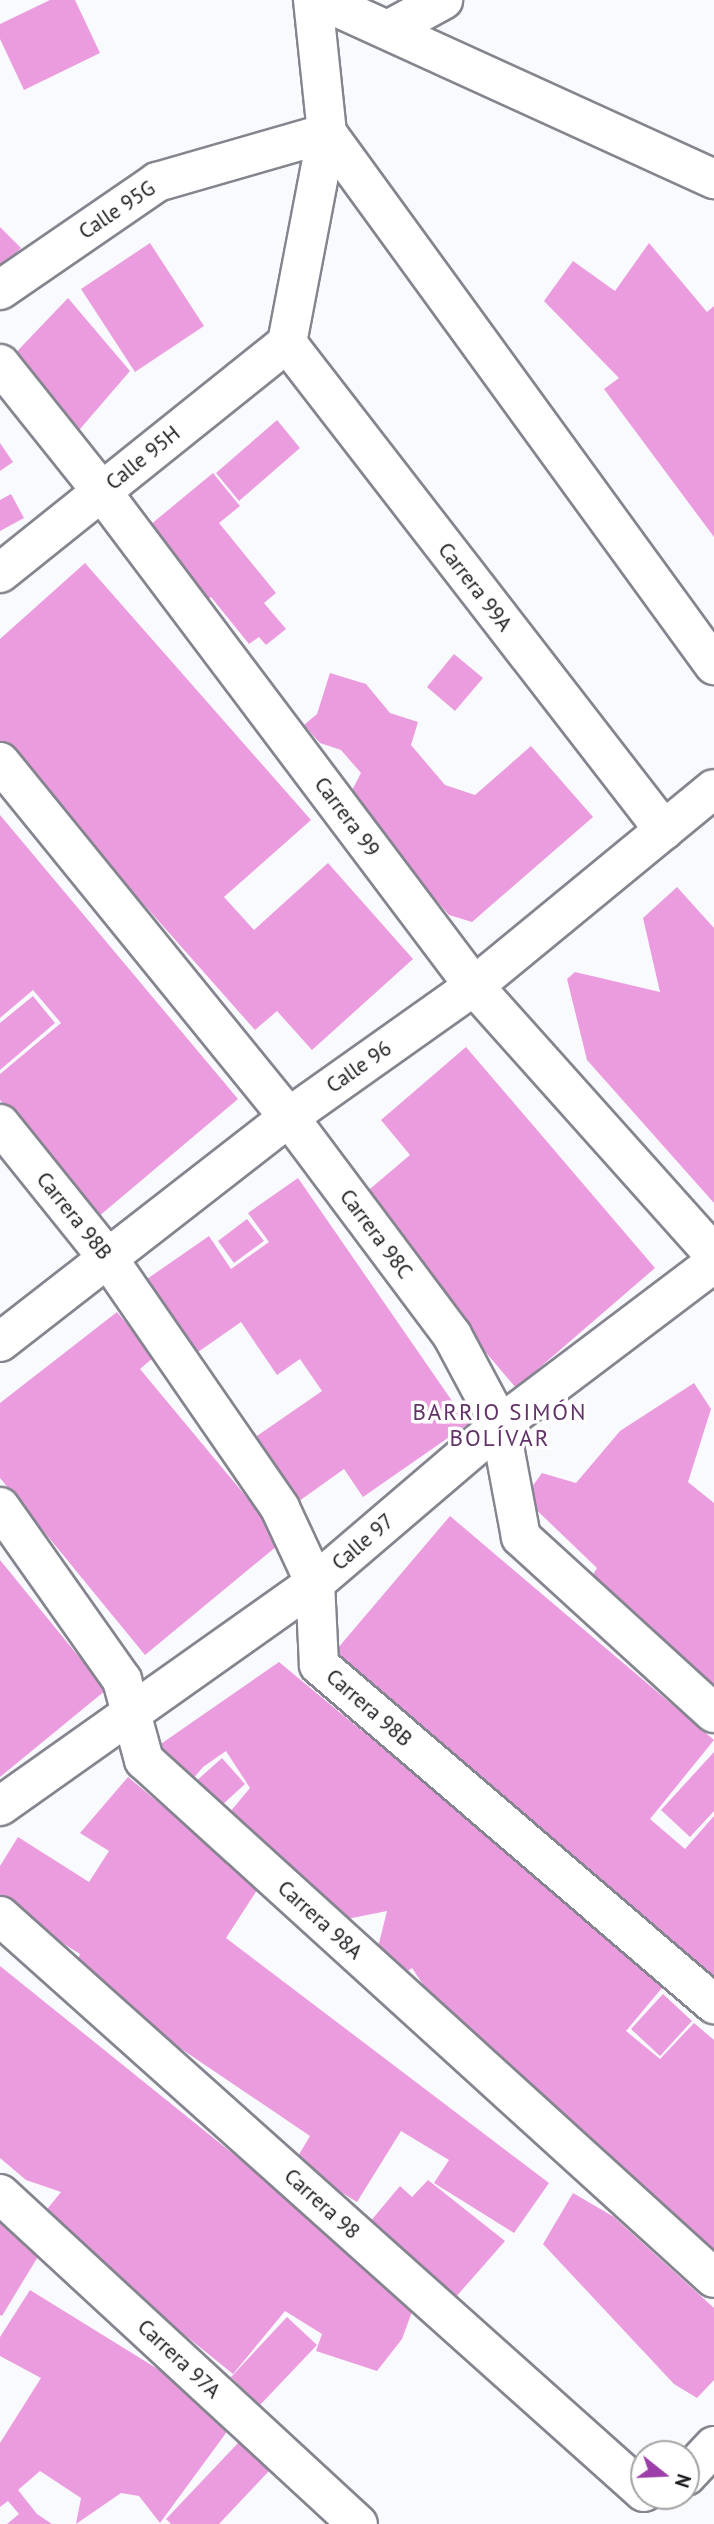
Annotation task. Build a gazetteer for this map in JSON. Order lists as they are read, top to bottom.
{
  "streets": {
    "street": [
      "Calle 95G",
      "Calle 95H",
      "Carrera 99A",
      "Carrera 99",
      "Calle 96",
      "Carrera 98B",
      "Carrera 98C",
      "Calle 97",
      "Carrera 98A",
      "Carrera 98",
      "Carrera 97A"
    ]
  },
  "crossings": [
    ["Calle 95H", "Carrera 99A"],
    ["Calle 95H", "Carrera 99"],
    ["Carrera 99A", "Calle 96"],
    ["Carrera 99", "Calle 96"],
    ["Calle 96", "Carrera 98B"],
    ["Calle 96", "Carrera 98C"],
    ["Carrera 98B", "Calle 97"],
    ["Carrera 98C", "Calle 97"],
    ["Calle 97", "Carrera 98A"]
  ],
  "districts": ["BARRIO SIMÓN BOLÍVAR"],
  "north": "right"
}
